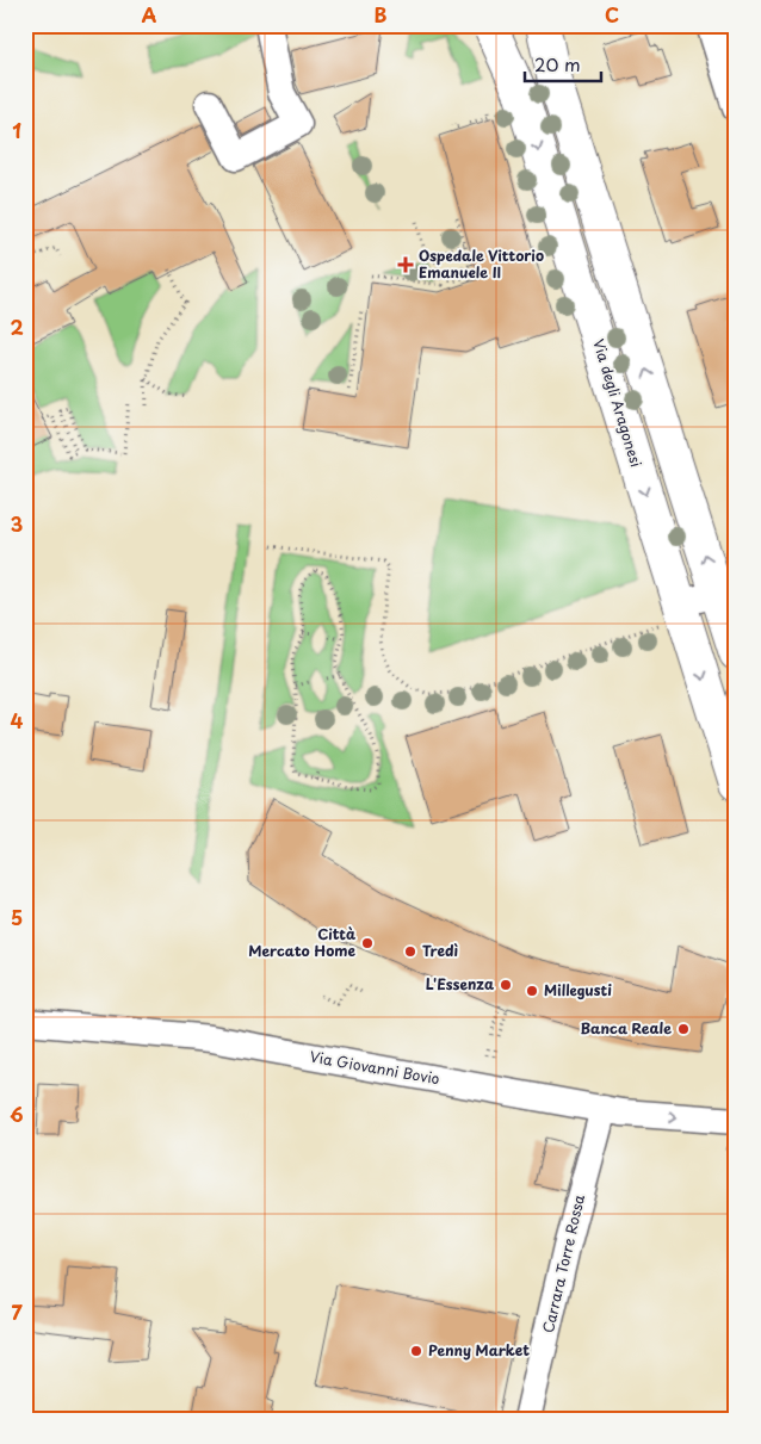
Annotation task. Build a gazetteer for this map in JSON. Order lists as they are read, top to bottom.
{
  "streets": {
    "main road": ["Via degli Aragonesi"],
    "street": ["Via Giovanni Bovio", "Carrara Torre Rossa"]
  },
  "crossings": [
    ["Via Giovanni Bovio", "Carrara Torre Rossa"]
  ],
  "places": {
    "health": ["Ospedale Vittorio Emanuele II"],
    "other": [
      "Città Mercato Home",
      "Tredì",
      "L'Essenza",
      "Millegusti",
      "Banca Reale",
      "Penny Market"
    ]
  },
  "scale_bar": "20 m",
  "grid": {
    "columns": ["A", "B", "C"],
    "rows": [
      "1",
      "2",
      "3",
      "4",
      "5",
      "6",
      "7"
    ]
  }
}
